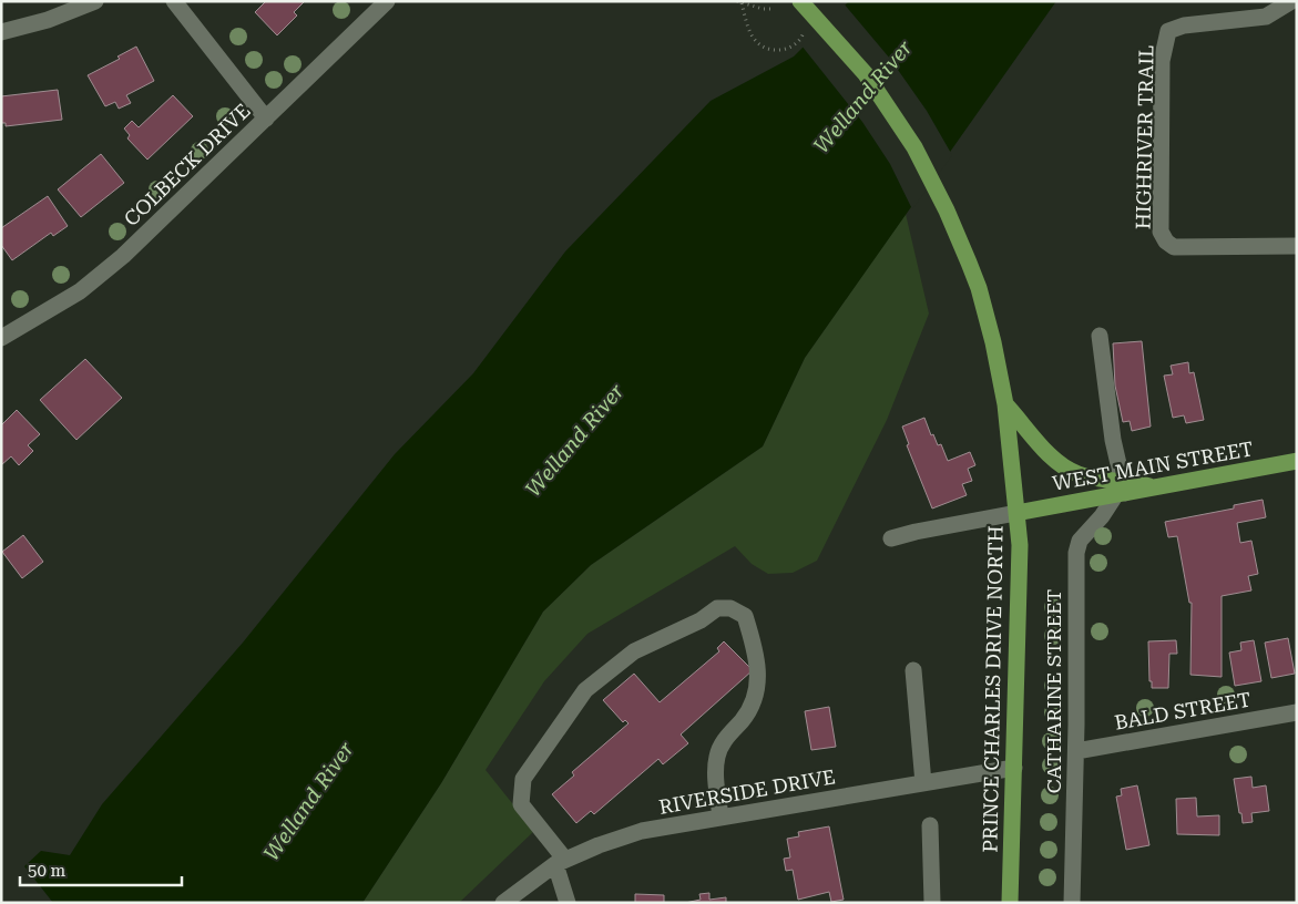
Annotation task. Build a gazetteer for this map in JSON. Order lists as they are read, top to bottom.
{
  "streets": {
    "main road": ["WEST MAIN STREET", "PRINCE CHARLES DRIVE NORTH"],
    "street": [
      "HIGHRIVER TRAIL",
      "COLBECK DRIVE",
      "CATHARINE STREET",
      "BALD STREET",
      "RIVERSIDE DRIVE"
    ]
  },
  "crossings": [
    ["WEST MAIN STREET", "PRINCE CHARLES DRIVE NORTH"],
    ["WEST MAIN STREET", "CATHARINE STREET"],
    ["PRINCE CHARLES DRIVE NORTH", "RIVERSIDE DRIVE"],
    ["CATHARINE STREET", "BALD STREET"]
  ],
  "water": ["Welland River"],
  "scale_bar": "50 m"
}
